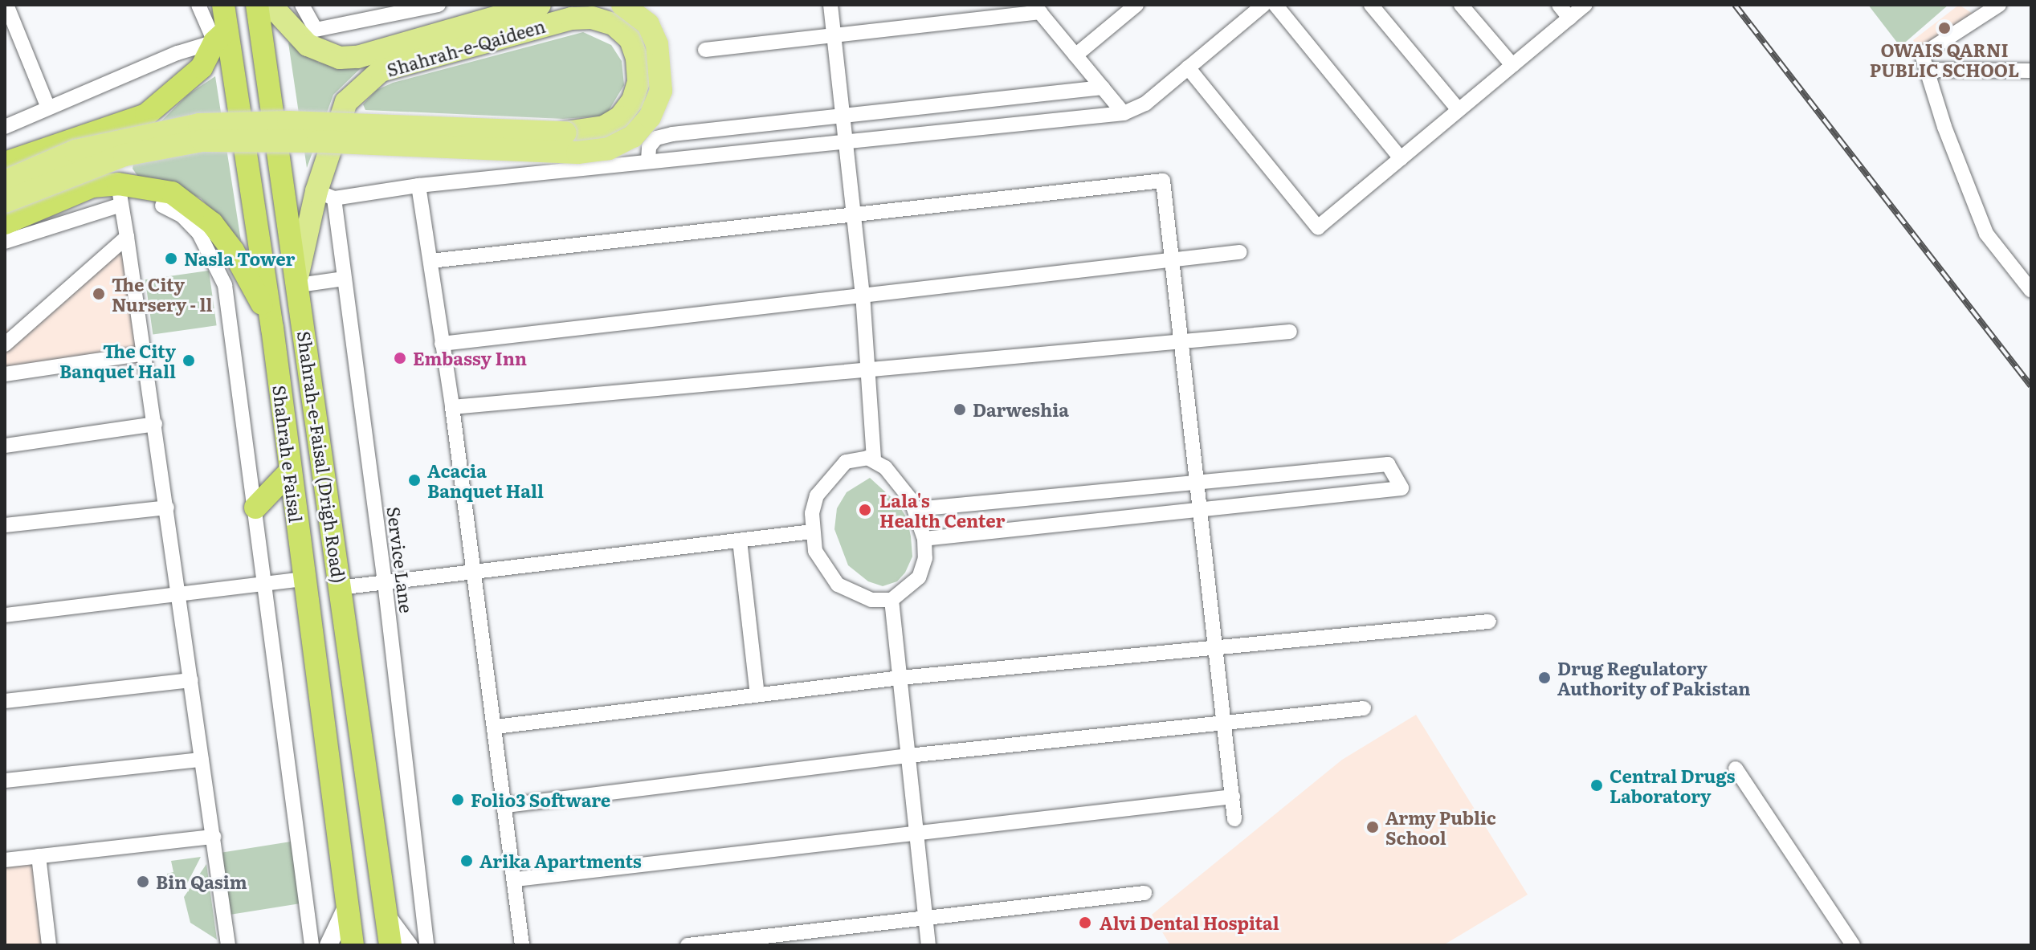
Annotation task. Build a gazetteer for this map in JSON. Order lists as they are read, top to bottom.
{
  "streets": {
    "highway": ["Shahrah e Faisal", "Shahrah-e-Faisal (Drigh Road)"],
    "main road": ["Shahrah-e-Qaideen"],
    "street": ["Service Lane"]
  },
  "crossings": [
    ["Shahrah-e-Qaideen", "Shahrah-e-Faisal (Drigh Road)"],
    ["Shahrah-e-Qaideen", "Service Lane"],
    ["Shahrah e Faisal", "Shahrah-e-Faisal (Drigh Road)"]
  ],
  "places": [
    "OWAIS QARNI PUBLIC SCHOOL",
    "Nasla Tower",
    "The City Nursery - ll",
    "Embassy Inn",
    "The City Banquet Hall",
    "Darweshia",
    "Acacia Banquet Hall",
    "Lala's Health Center",
    "Drug Regulatory Authority of Pakistan",
    "Central Drugs Laboratory",
    "Folio3 Software",
    "Army Public School",
    "Arika Apartments",
    "Bin Qasim",
    "Alvi Dental Hospital"
  ]
}
